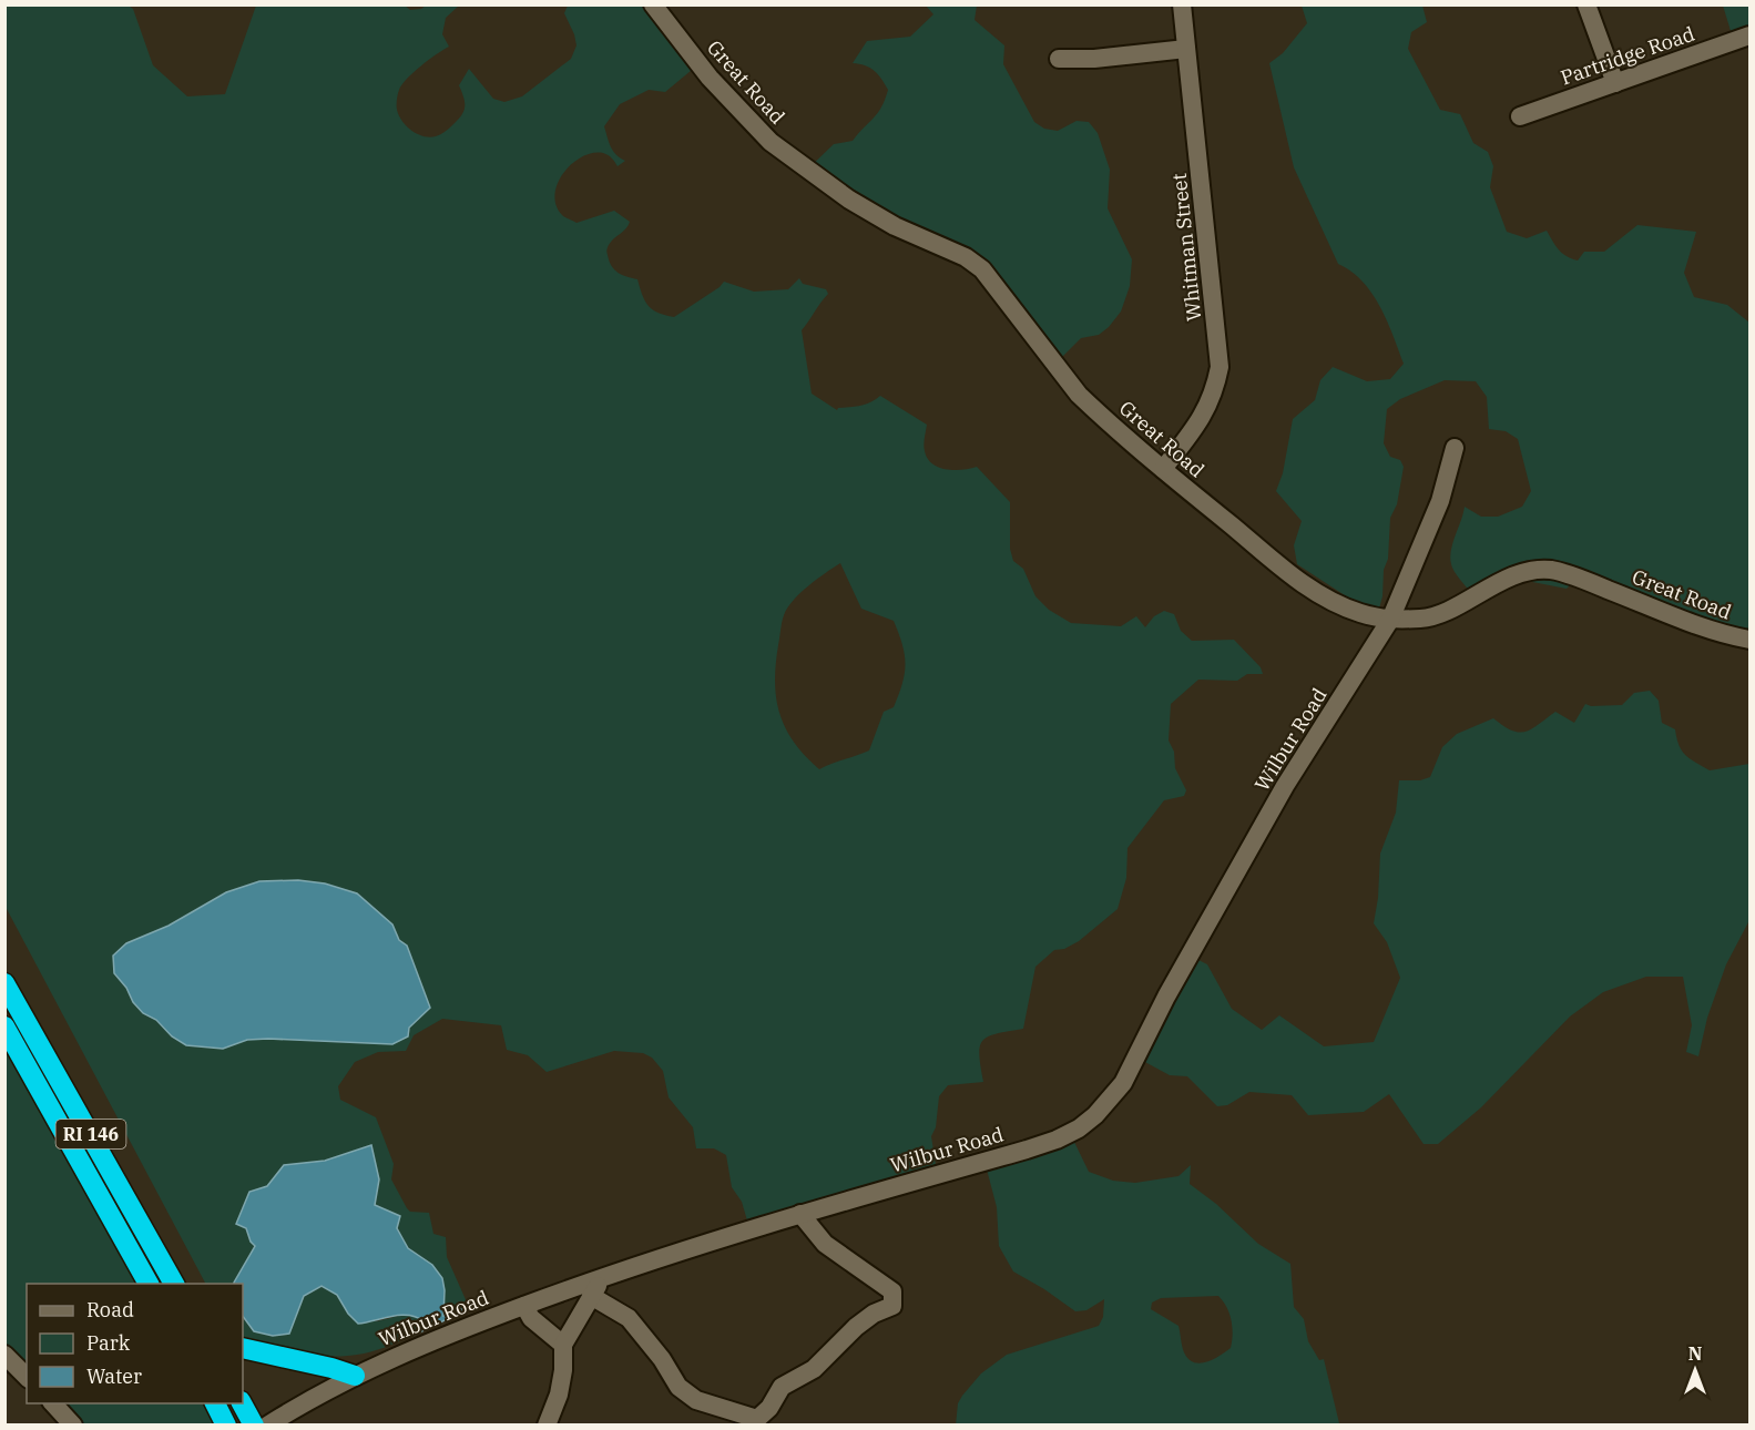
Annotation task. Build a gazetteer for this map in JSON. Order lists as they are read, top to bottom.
{
  "streets": {
    "highway": ["RI 146"],
    "street": [
      "Partridge Road",
      "Great Road",
      "Whitman Street",
      "Wilbur Road"
    ]
  },
  "crossings": [
    ["Great Road", "Whitman Street"],
    ["Great Road", "Wilbur Road"]
  ],
  "legend": ["Road", "Park", "Water"],
  "north": "top"
}
